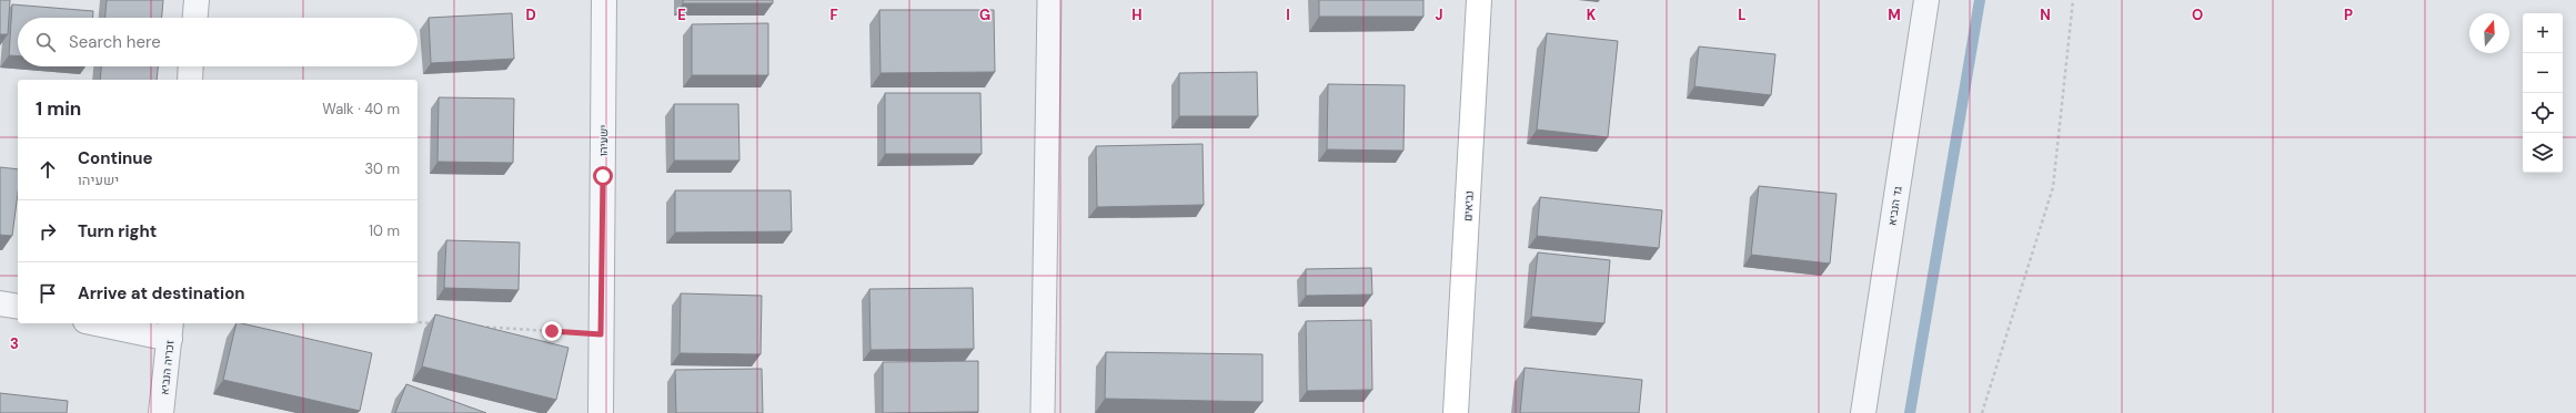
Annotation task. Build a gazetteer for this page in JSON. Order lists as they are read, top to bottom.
{
  "streets": {
    "street": [
      "ישעיהו",
      "נביאים",
      "גד הנביא",
      "זכריה הנביא"
    ]
  },
  "north": "top",
  "page": {
    "map_buttons": ["+", "−"],
    "search": "Search here",
    "heading": ["1 min", "Walk · 40 m"],
    "list": [
      ["Continue", "ישעיהו", "30 m"],
      ["Turn right", "10 m"],
      "Arrive at destination"
    ]
  },
  "grid": {
    "columns": [
      "D",
      "E",
      "F",
      "G",
      "H",
      "I",
      "J",
      "K",
      "L",
      "M",
      "N",
      "O",
      "P"
    ],
    "rows": ["3"]
  }
}
